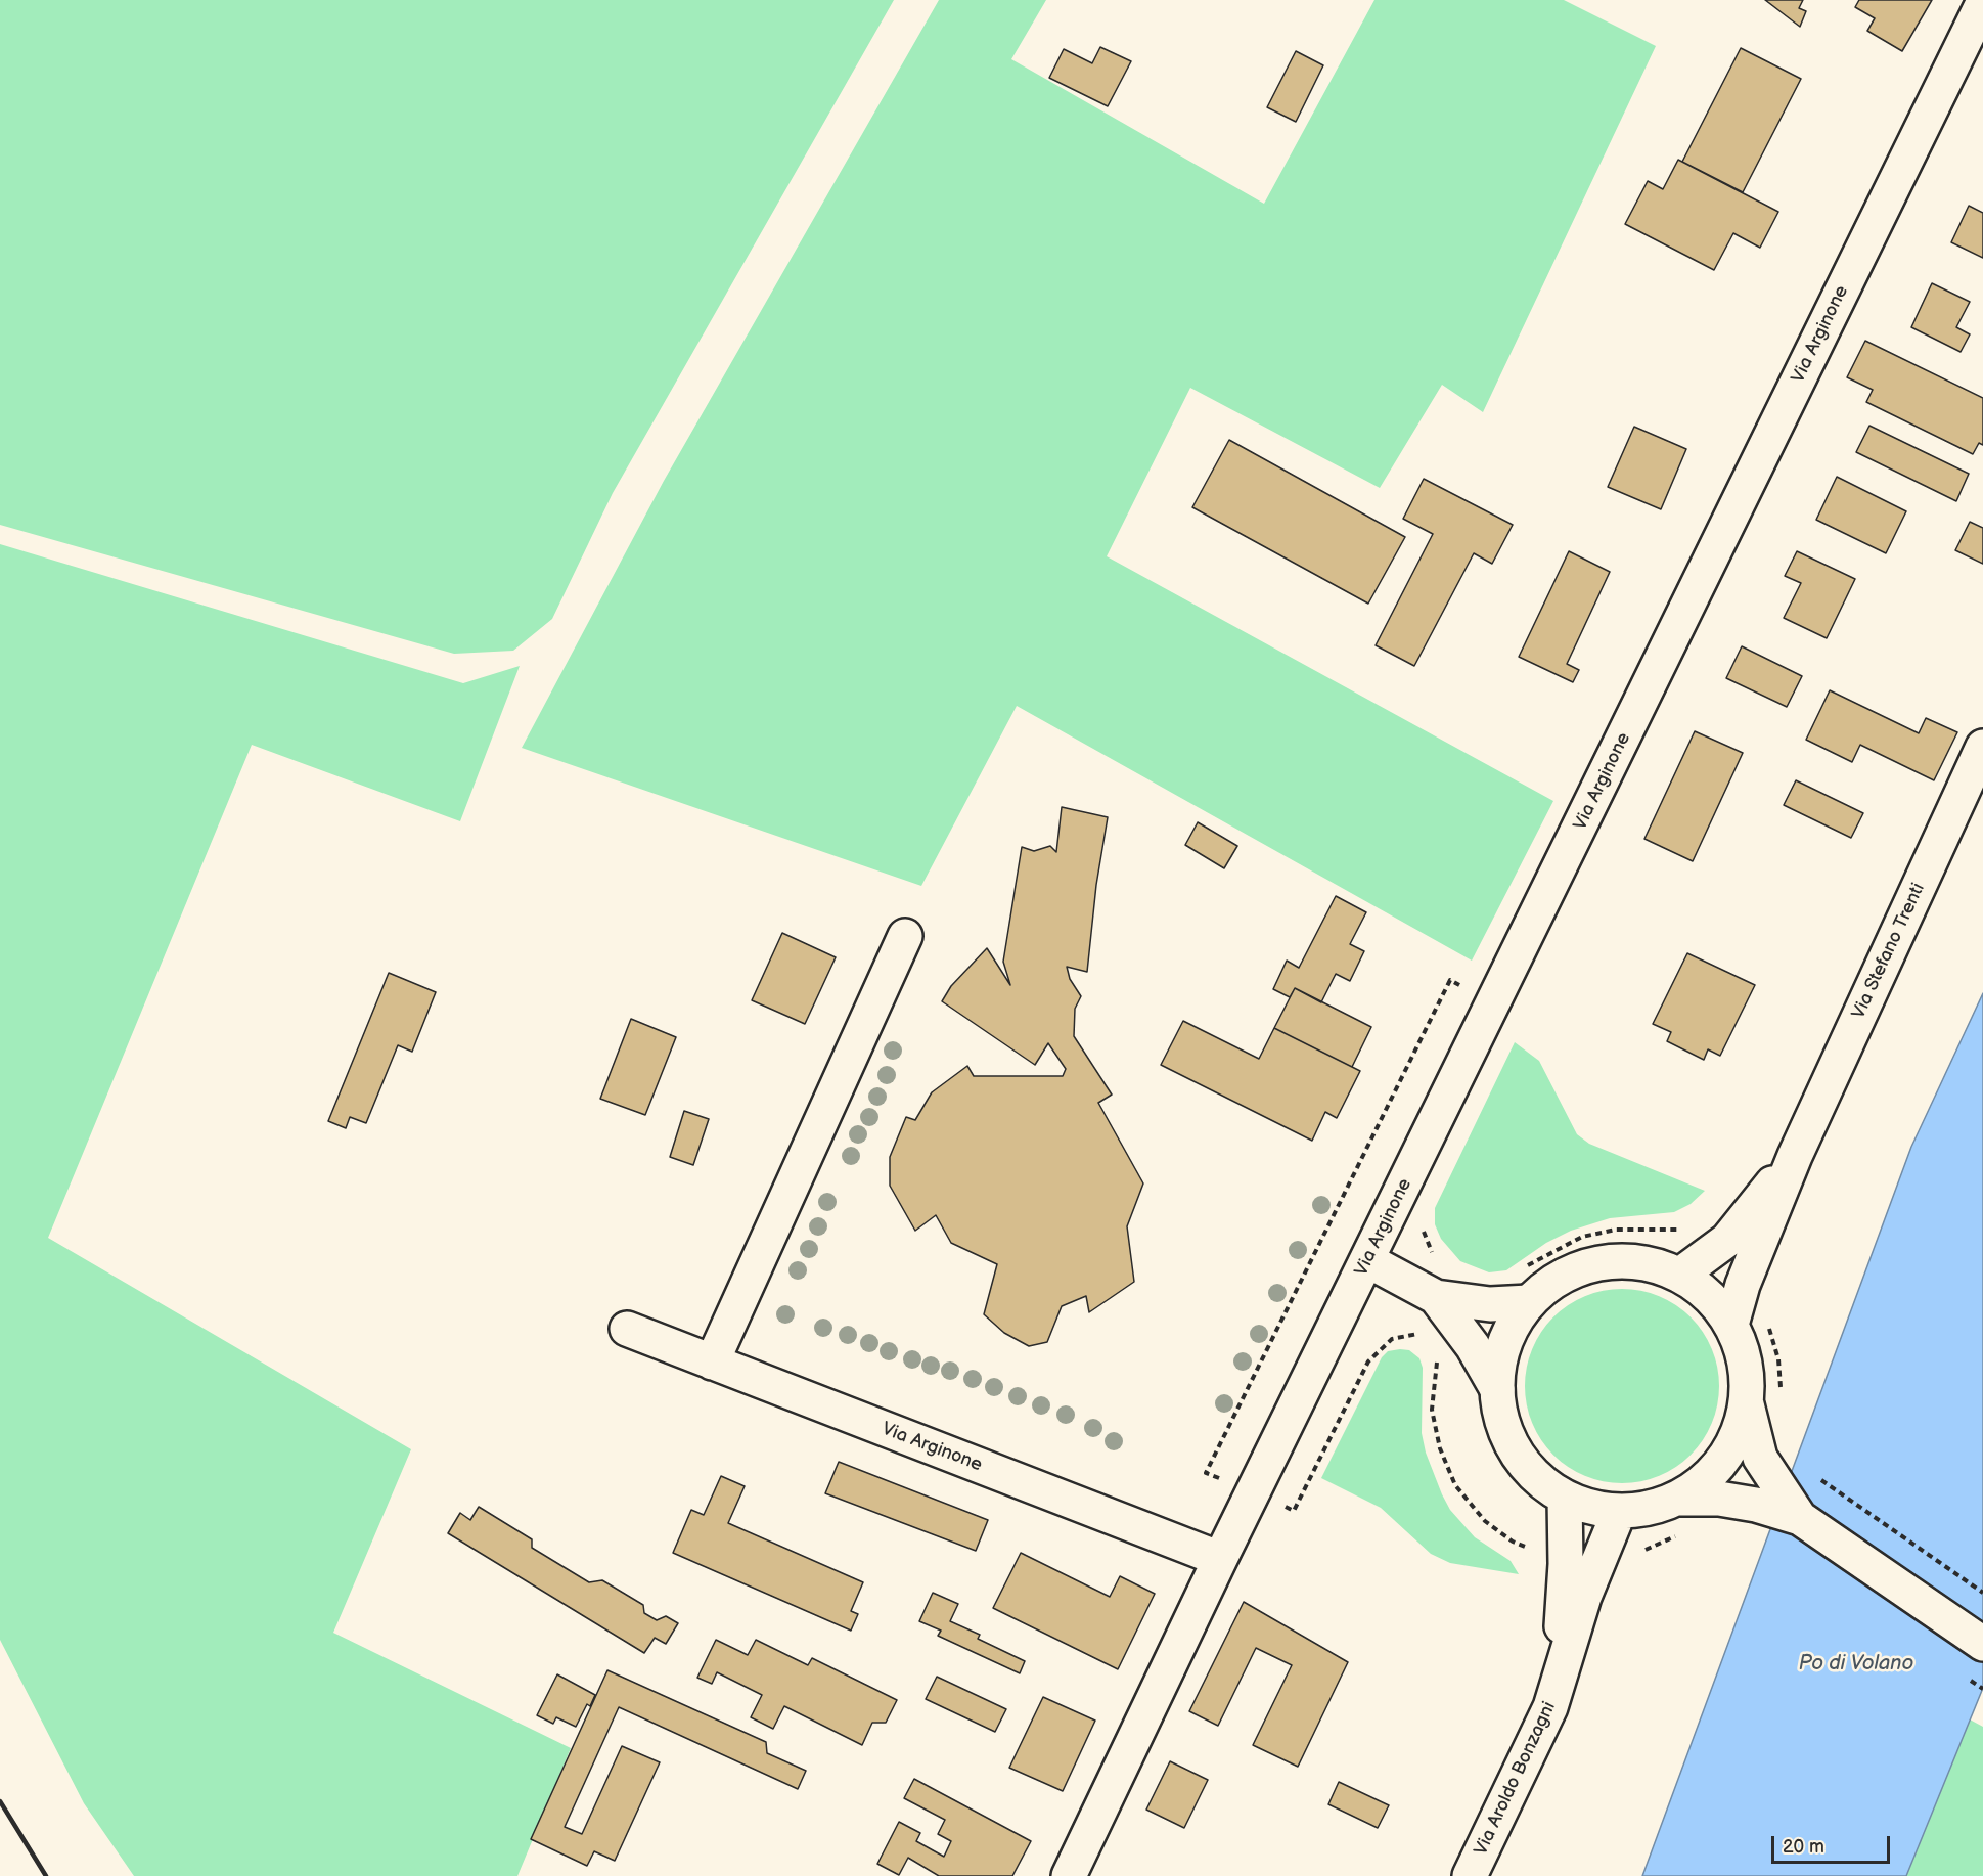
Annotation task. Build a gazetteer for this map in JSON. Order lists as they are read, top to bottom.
{
  "streets": {
    "street": ["Via Arginone", "Via Stefano Trenti", "Via Aroldo Bonzagni"]
  },
  "water": ["Po di Volano"],
  "scale_bar": "20 m"
}
